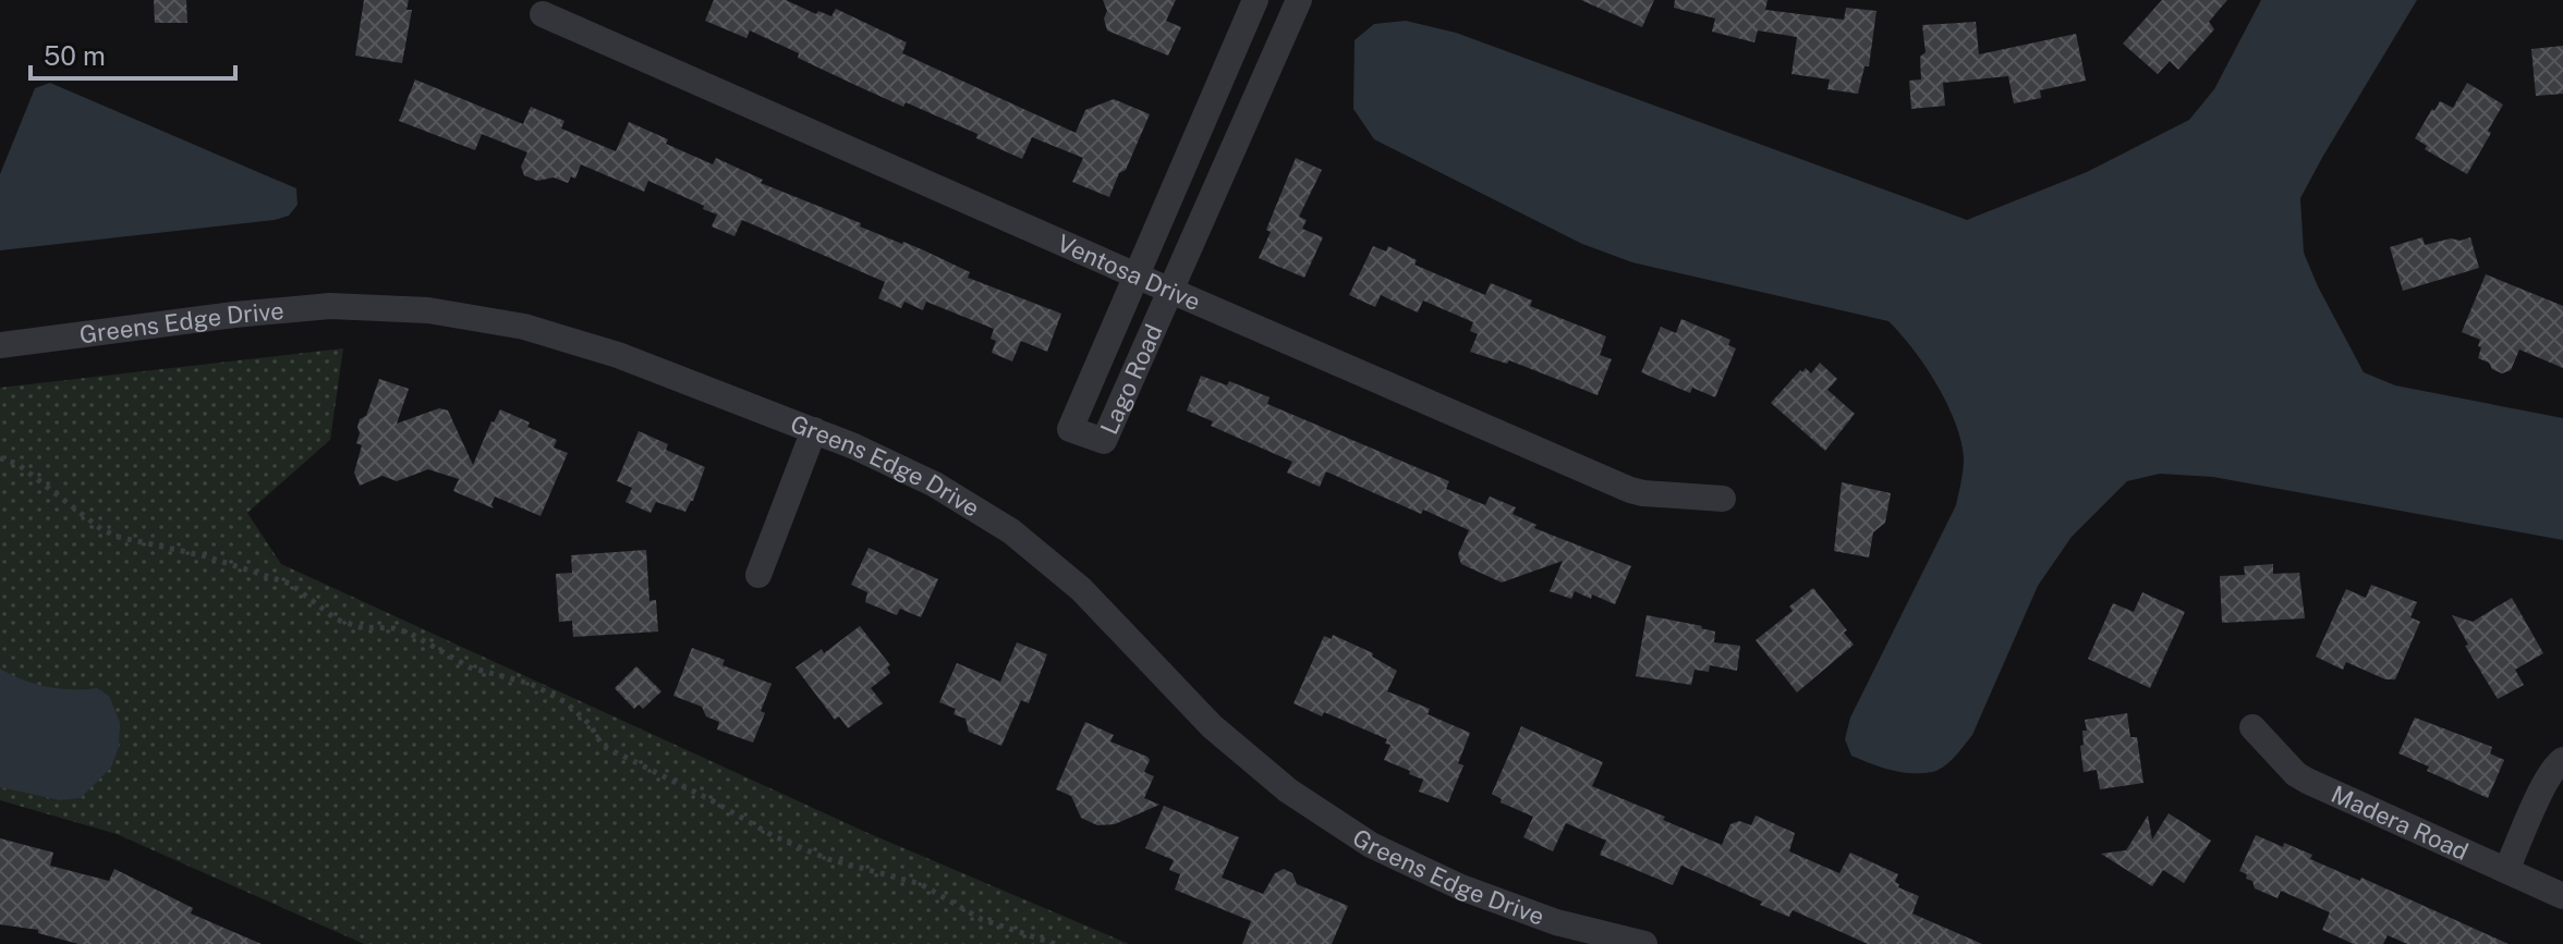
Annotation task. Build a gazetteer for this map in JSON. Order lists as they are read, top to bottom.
{
  "streets": {
    "street": [
      "Ventosa Drive",
      "Greens Edge Drive",
      "Lago Road",
      "Madera Road"
    ]
  },
  "crossings": [
    ["Ventosa Drive", "Lago Road"]
  ],
  "scale_bar": "50 m"
}
